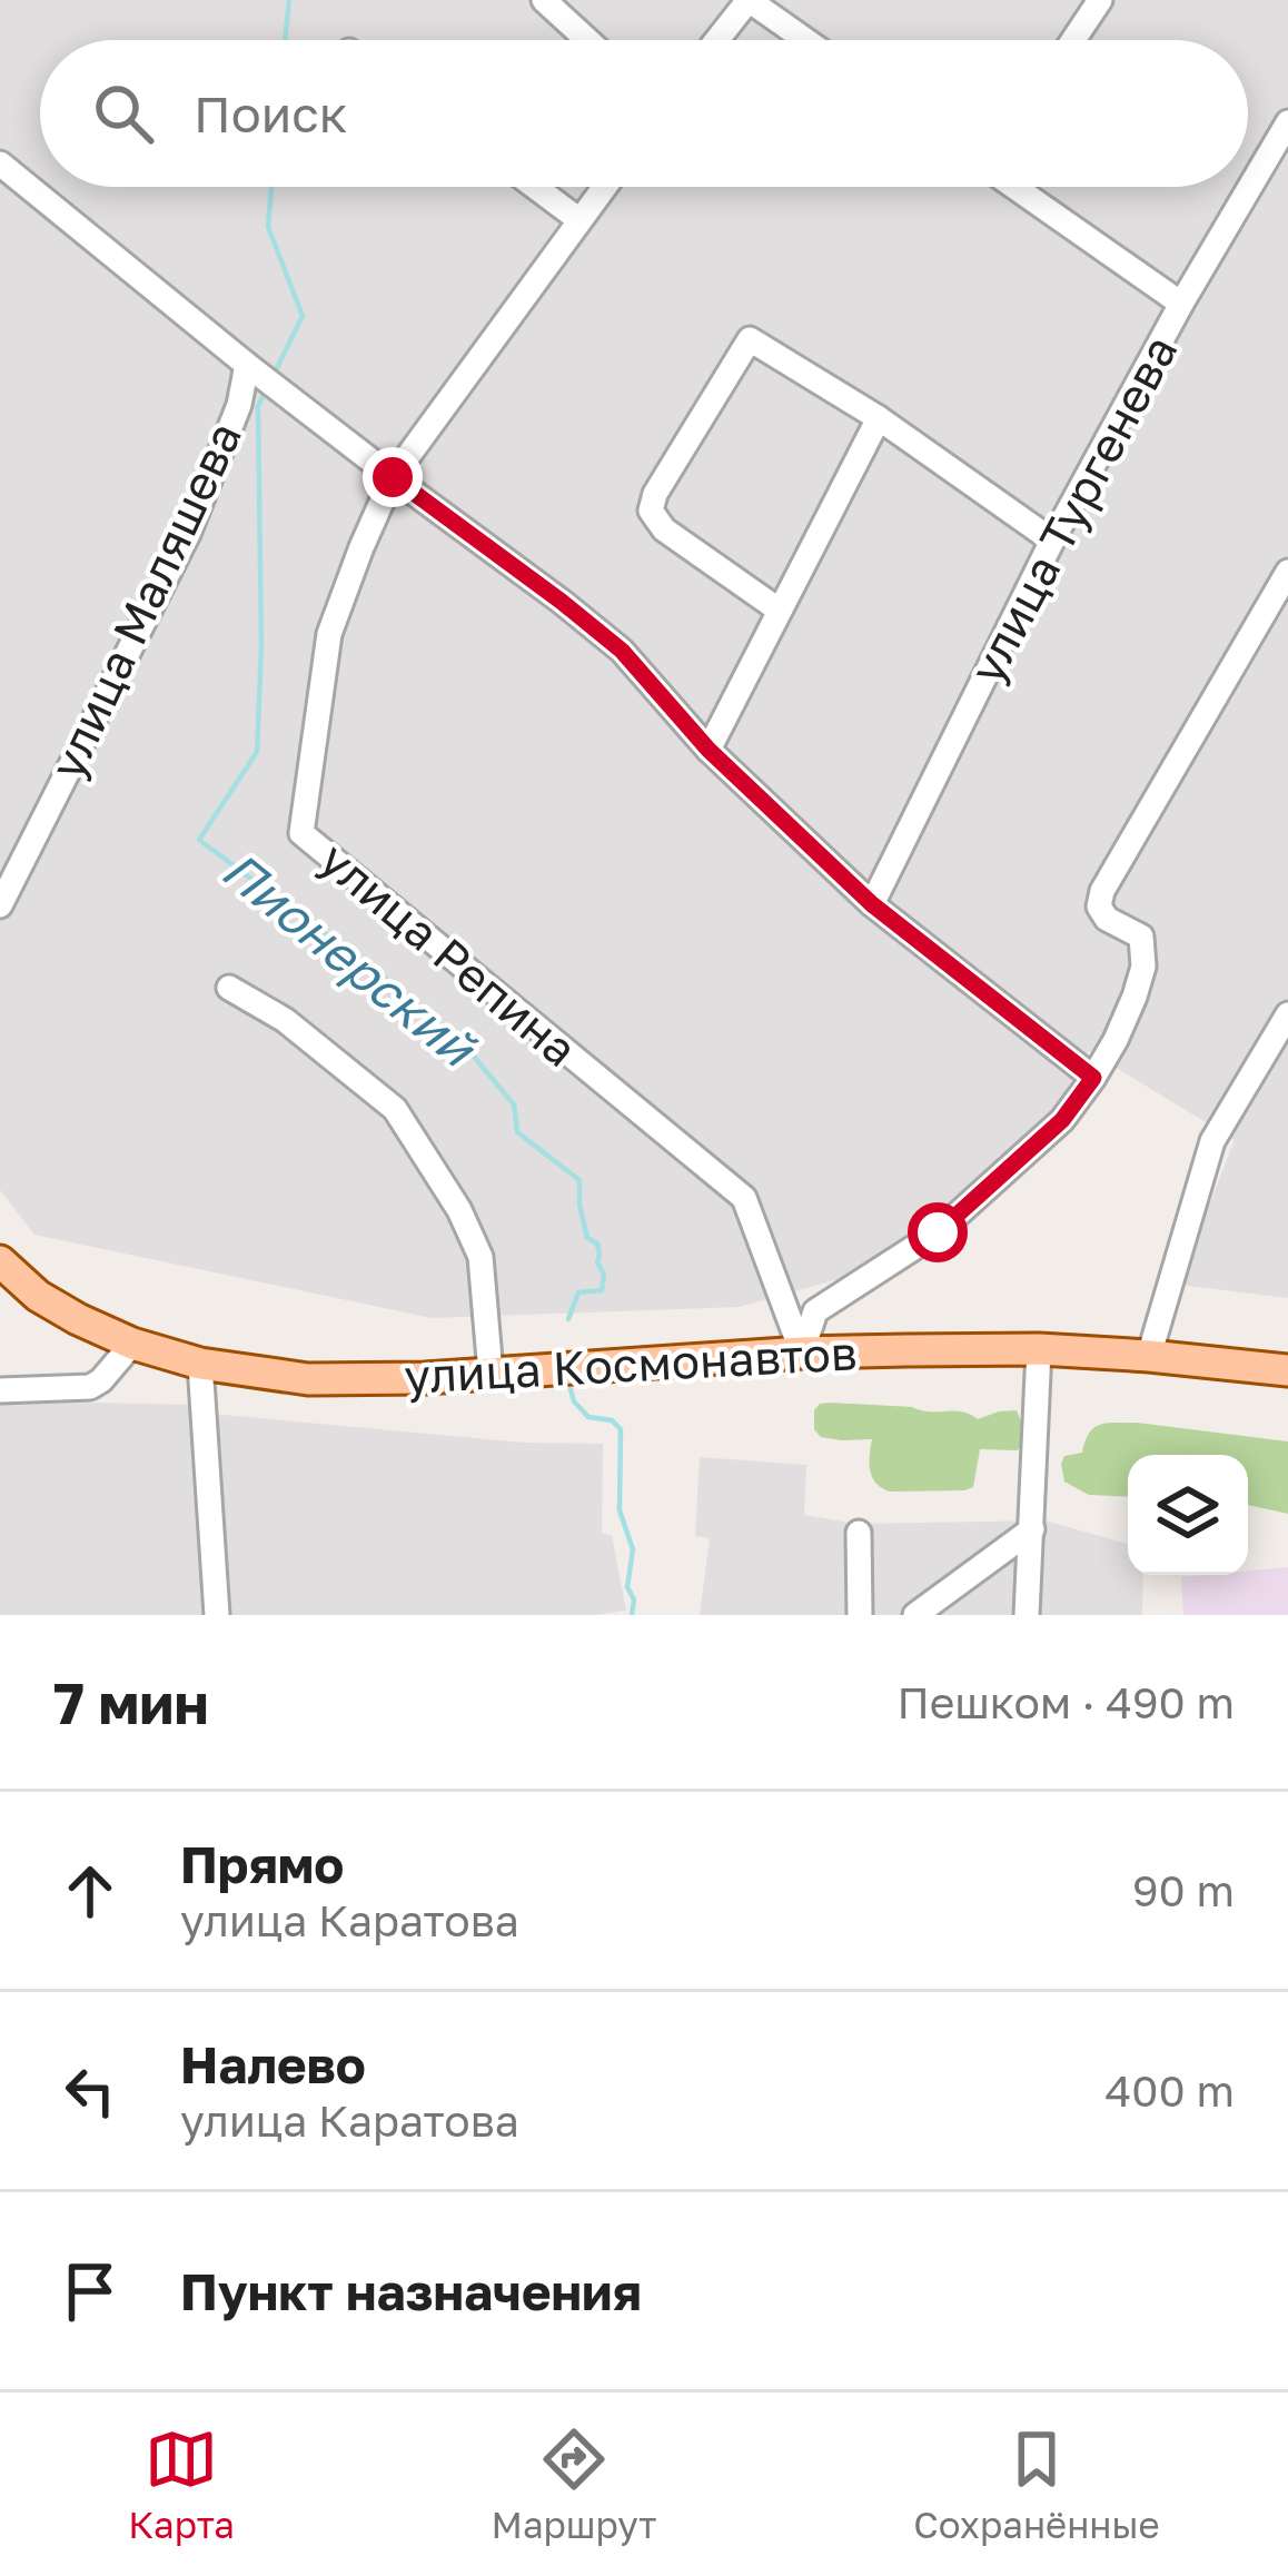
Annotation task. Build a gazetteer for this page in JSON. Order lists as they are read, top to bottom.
{
  "streets": {
    "main road": ["улица Космонавтов"],
    "street": ["улица Тургенева", "улица Маляшева", "улица Репина"]
  },
  "crossings": [
    ["улица Репина", "улица Космонавтов"]
  ],
  "water": ["Пионерский"],
  "page": {
    "search": "Поиск",
    "heading": ["7 мин", "Пешком · 490 m"],
    "list": [
      ["Прямо", "улица Каратова", "90 m"],
      ["Налево", "улица Каратова", "400 m"],
      "Пункт назначения"
    ],
    "nav": ["Карта", "Маршрут", "Сохранённые"]
  }
}
